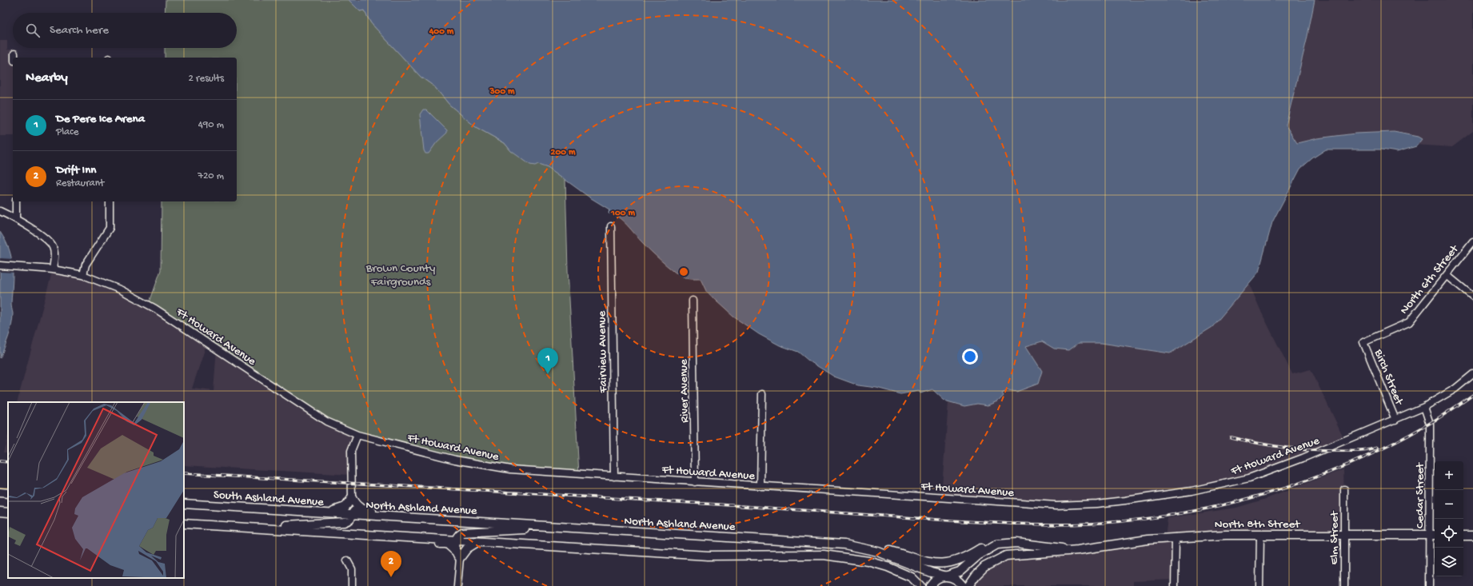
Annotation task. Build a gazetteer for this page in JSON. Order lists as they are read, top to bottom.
{
  "streets": {
    "main road": ["South Ashland Avenue", "North Ashland Avenue", "North 8th Street"],
    "street": [
      "North 6th Street",
      "Ft Howard Avenue",
      "Fairview Avenue",
      "Birch Street",
      "River Avenue",
      "Cedar Street",
      "Elm Street"
    ]
  },
  "crossings": [
    ["North 6th Street", "Birch Street"],
    ["Ft Howard Avenue", "Fairview Avenue"],
    ["Ft Howard Avenue", "Birch Street"],
    ["Ft Howard Avenue", "River Avenue"],
    ["Ft Howard Avenue", "Cedar Street"],
    ["Cedar Street", "North 8th Street"],
    ["South Ashland Avenue", "North Ashland Avenue"],
    ["North Ashland Avenue", "North 8th Street"],
    ["North 8th Street", "Elm Street"]
  ],
  "parks": ["Brown County Fairgrounds"],
  "page": {
    "search": "Search here",
    "heading": ["Nearby", "2 results"],
    "list": [
      {
        "mark": "1",
        "name": "De Pere Ice Arena",
        "note": "Place",
        "value": "490 m"
      },
      {
        "mark": "2",
        "name": "Drift Inn",
        "note": "Restaurant",
        "value": "720 m"
      }
    ],
    "pins": ["1", "2"],
    "map_buttons": ["+", "−"]
  },
  "rings": [
    "400 m",
    "300 m",
    "200 m",
    "100 m"
  ]
}
